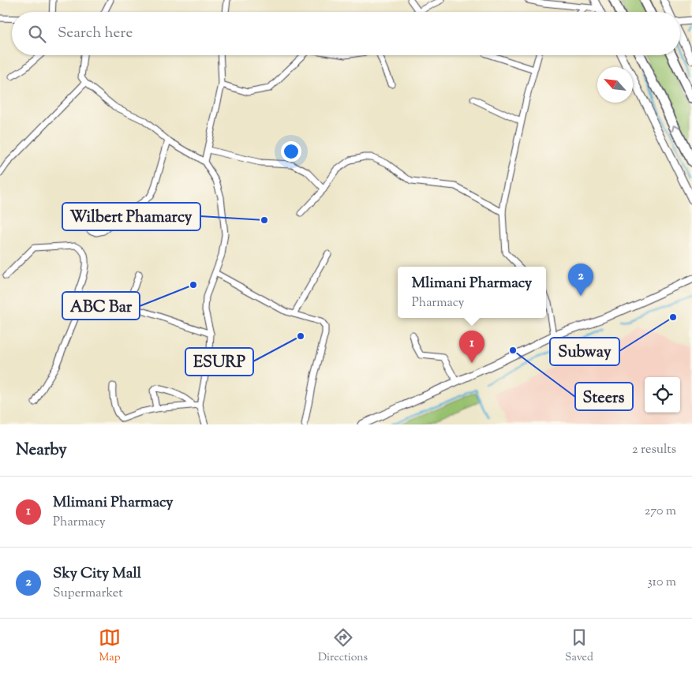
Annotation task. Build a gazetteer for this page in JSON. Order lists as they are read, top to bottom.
{
  "places": [
    "Wilbert Phamarcy",
    "ABC Bar",
    "Subway",
    "ESURP",
    "Steers"
  ],
  "north": "top left",
  "page": {
    "search": "Search here",
    "pins": ["2", "1"],
    "popup": ["Mlimani Pharmacy", "Pharmacy"],
    "heading": ["Nearby", "2 results"],
    "list": [
      {
        "mark": "1",
        "name": "Mlimani Pharmacy",
        "note": "Pharmacy",
        "value": "270 m"
      },
      {
        "mark": "2",
        "name": "Sky City Mall",
        "note": "Supermarket",
        "value": "310 m"
      }
    ],
    "nav": ["Map", "Directions", "Saved"]
  }
}
